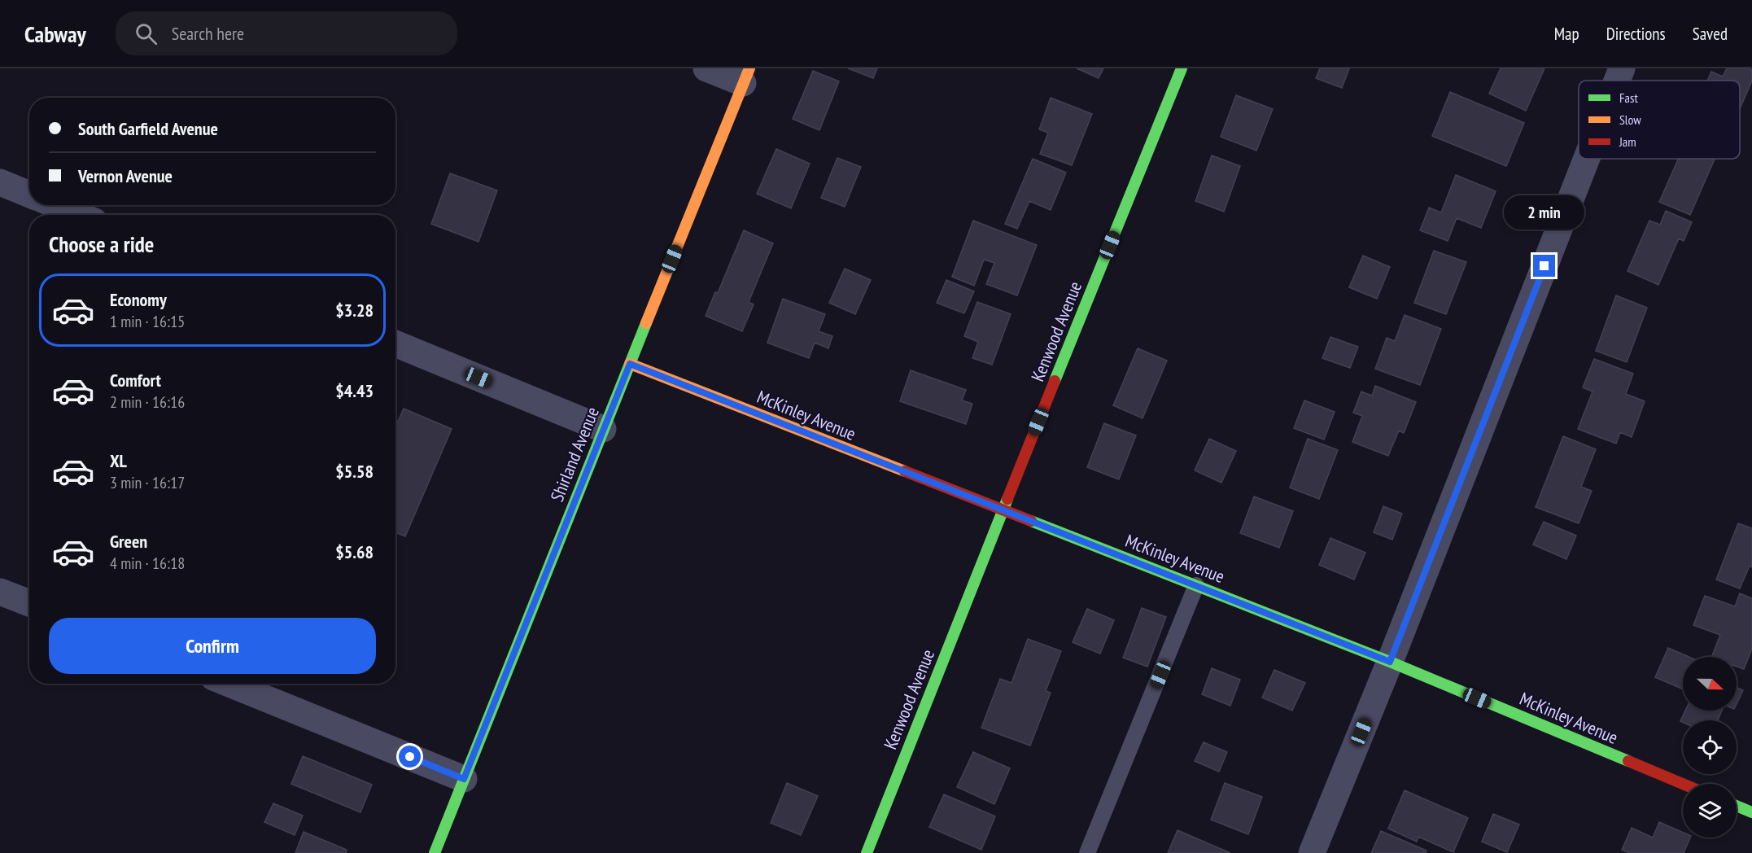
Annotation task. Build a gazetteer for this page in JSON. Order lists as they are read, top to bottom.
{
  "streets": {
    "street": ["Kenwood Avenue", "McKinley Avenue", "Shirland Avenue"]
  },
  "crossings": [
    ["Kenwood Avenue", "McKinley Avenue"],
    ["McKinley Avenue", "Shirland Avenue"]
  ],
  "legend": ["Fast", "Slow", "Jam"],
  "north": "right",
  "page": {
    "header": "Cabway",
    "search": "Search here",
    "nav": ["Map", "Directions", "Saved"],
    "banner": ["South Garfield Avenue", "Vernon Avenue"],
    "bubble": "2 min",
    "heading": "Choose a ride",
    "list": [
      {
        "name": "Economy",
        "note": "1 min · 16:15",
        "value": "$3.28"
      },
      {
        "name": "Comfort",
        "note": "2 min · 16:16",
        "value": "$4.43"
      },
      {
        "name": "XL",
        "note": "3 min · 16:17",
        "value": "$5.58"
      },
      {
        "name": "Green",
        "note": "4 min · 16:18",
        "value": "$5.68"
      }
    ],
    "buttons": "Confirm"
  }
}
